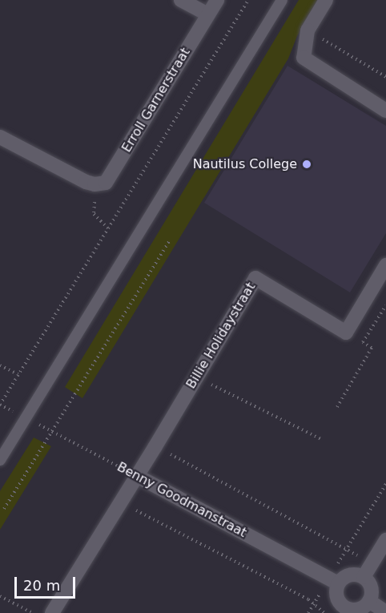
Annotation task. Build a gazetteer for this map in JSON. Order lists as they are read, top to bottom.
{
  "streets": {
    "street": ["Erroll Garnerstraat", "Billie Holidaystraat", "Benny Goodmanstraat"]
  },
  "crossings": [
    ["Billie Holidaystraat", "Benny Goodmanstraat"]
  ],
  "places": ["Nautilus College"],
  "scale_bar": "20 m"
}
